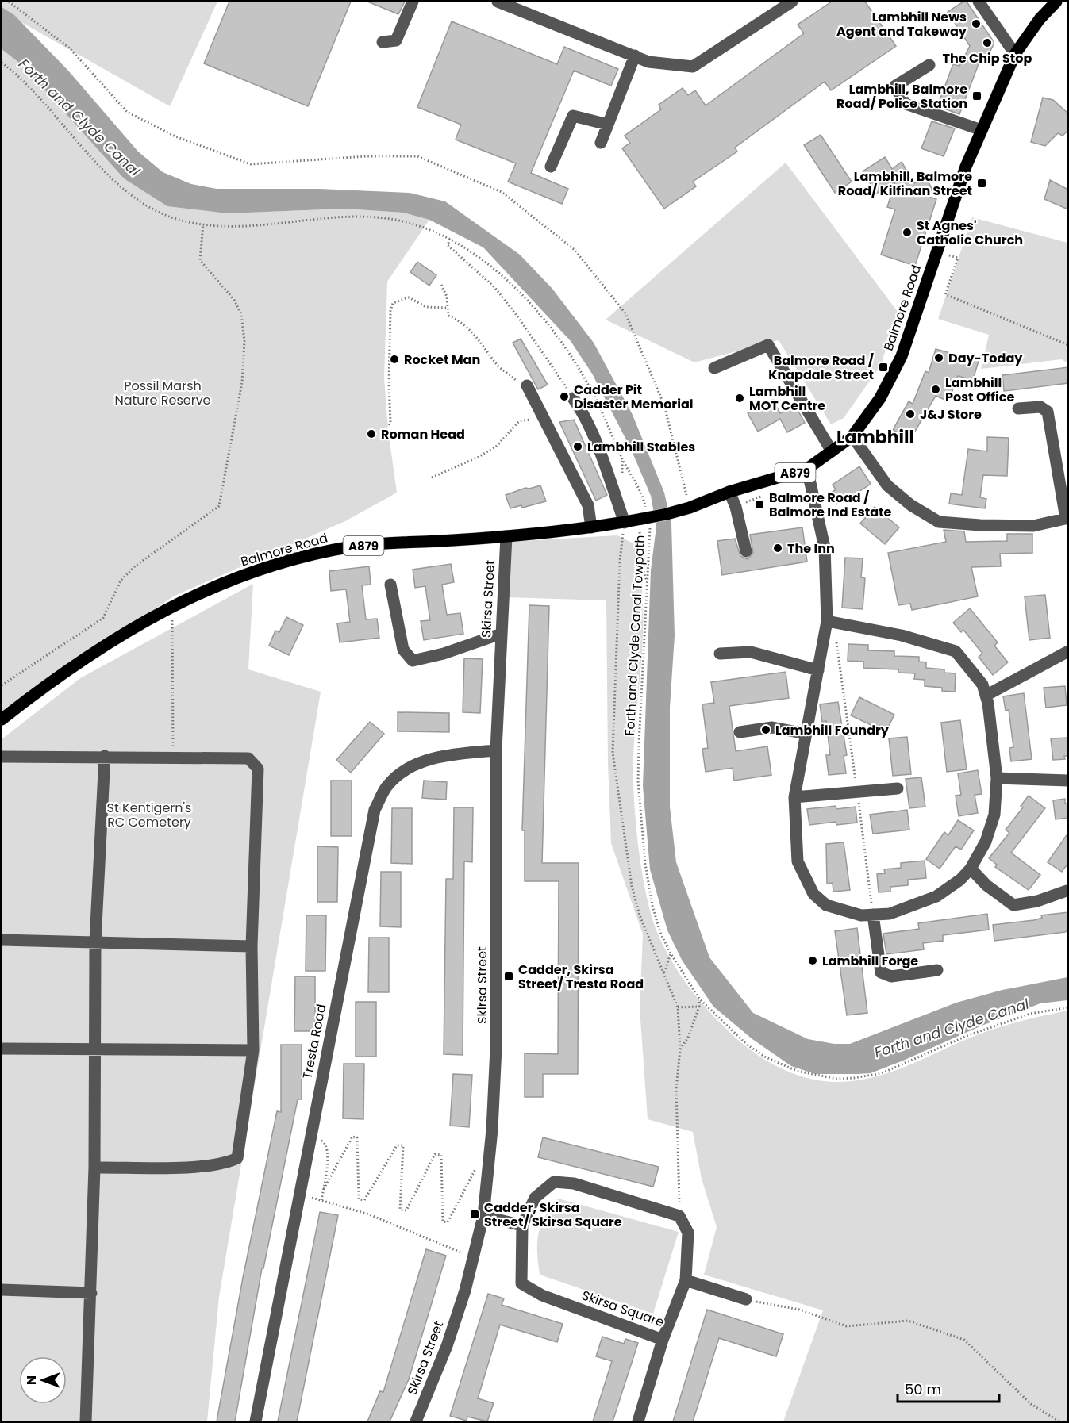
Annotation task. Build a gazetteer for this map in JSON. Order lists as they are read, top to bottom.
{
  "streets": {
    "main road": ["Balmore Road", "A879"],
    "street": ["Skirsa Street", "Tresta Road", "Skirsa Square"],
    "path": ["Forth and Clyde Canal Towpath"]
  },
  "crossings": [
    ["Balmore Road", "Skirsa Street"],
    ["Balmore Road", "Forth and Clyde Canal Towpath"],
    ["Skirsa Street", "Tresta Road"]
  ],
  "districts": ["Lambhill"],
  "water": ["Forth and Clyde Canal"],
  "parks": ["Possil Marsh Nature Reserve", "St Kentigern's RC Cemetery"],
  "places": {
    "other": [
      "Lambhill News Agent and Takeway",
      "The Chip Stop",
      "St Agnes' Catholic Church",
      "Day-Today",
      "Rocket Man",
      "Lambhill Post Office",
      "Cadder Pit Disaster Memorial",
      "Lambhill MOT Centre",
      "J&J Store",
      "Roman Head",
      "Lambhill Stables",
      "The Inn",
      "Lambhill Foundry",
      "Lambhill Forge"
    ],
    "transit": [
      "Lambhill, Balmore Road/ Police Station",
      "Lambhill, Balmore Road/ Kilfinan Street",
      "Balmore Road / Knapdale Street",
      "Balmore Road / Balmore Ind Estate",
      "Cadder, Skirsa Street/ Tresta Road",
      "Cadder, Skirsa Street/ Skirsa Square"
    ]
  },
  "scale_bar": "50 m",
  "north": "left"
}
